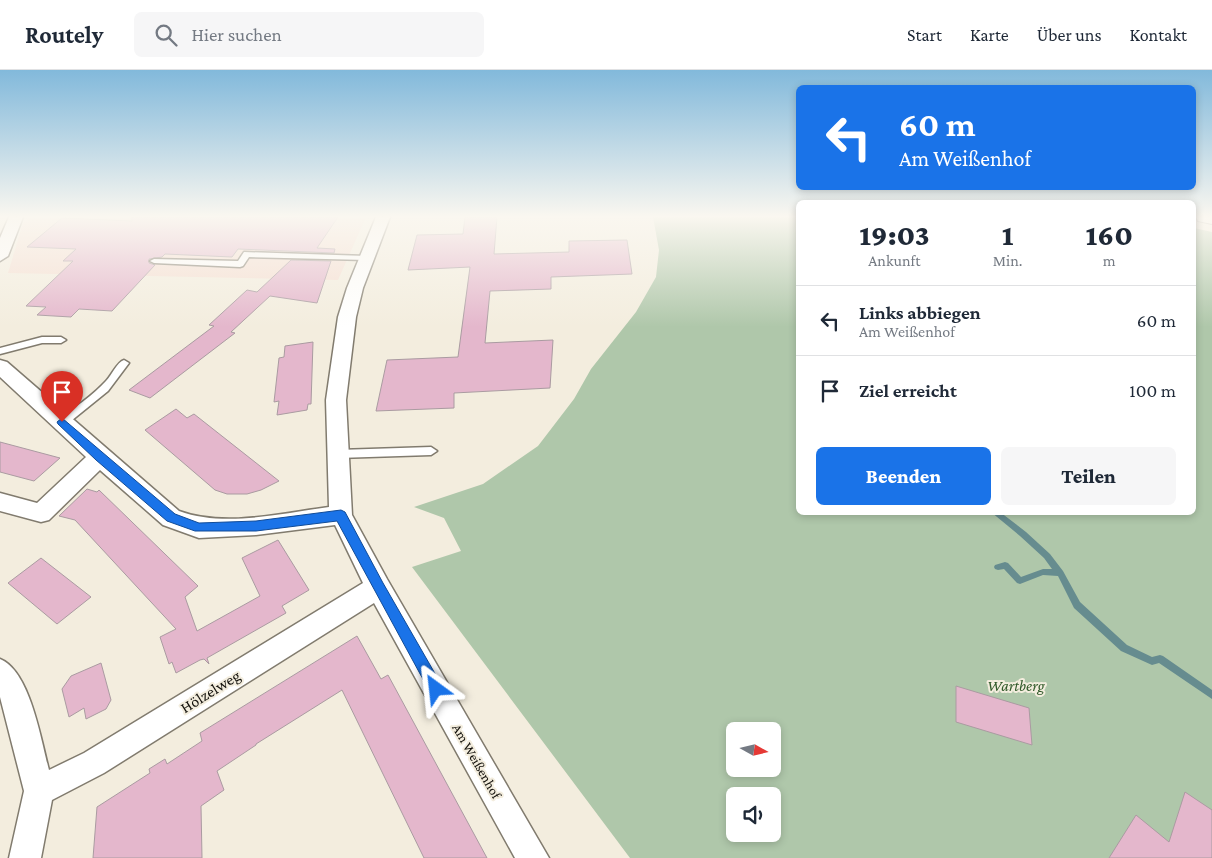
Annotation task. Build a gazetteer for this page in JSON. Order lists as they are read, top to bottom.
{
  "streets": {
    "street": ["Hölzelweg", "Am Weißenhof"]
  },
  "crossings": [
    ["Hölzelweg", "Am Weißenhof"]
  ],
  "parks": ["Wartberg"],
  "north": "right",
  "page": {
    "header": "Routely",
    "search": "Hier suchen",
    "nav": [
      "Start",
      "Karte",
      "Über uns",
      "Kontakt"
    ],
    "turn": ["60 m", "Am Weißenhof"],
    "eta": [
      "19:03",
      "Ankunft",
      "1",
      "Min.",
      "160",
      "m"
    ],
    "list": [
      {
        "name": "Links abbiegen",
        "note": "Am Weißenhof",
        "value": "60 m"
      },
      {
        "name": "Ziel erreicht",
        "value": "100 m"
      }
    ],
    "buttons": ["Beenden", "Teilen"]
  }
}
